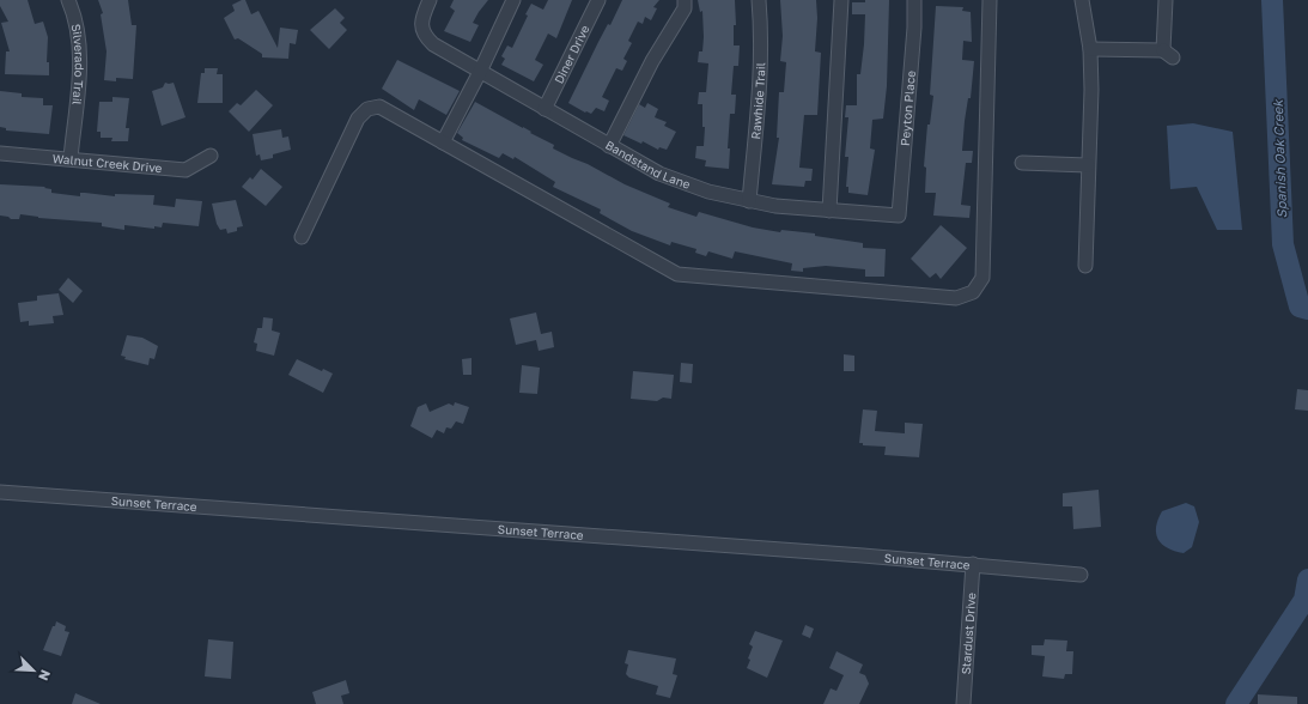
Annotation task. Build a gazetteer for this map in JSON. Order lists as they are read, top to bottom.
{
  "streets": {
    "street": [
      "Diner Drive",
      "Silverado Trail",
      "Rawhide Trail",
      "Peyton Place",
      "Walnut Creek Drive",
      "Bandstand Lane",
      "Sunset Terrace",
      "Stardust Drive"
    ]
  },
  "crossings": [
    ["Diner Drive", "Bandstand Lane"],
    ["Silverado Trail", "Walnut Creek Drive"],
    ["Rawhide Trail", "Bandstand Lane"],
    ["Peyton Place", "Bandstand Lane"],
    ["Sunset Terrace", "Stardust Drive"]
  ],
  "water": ["Spanish Oak Creek"],
  "north": "bottom right"
}
